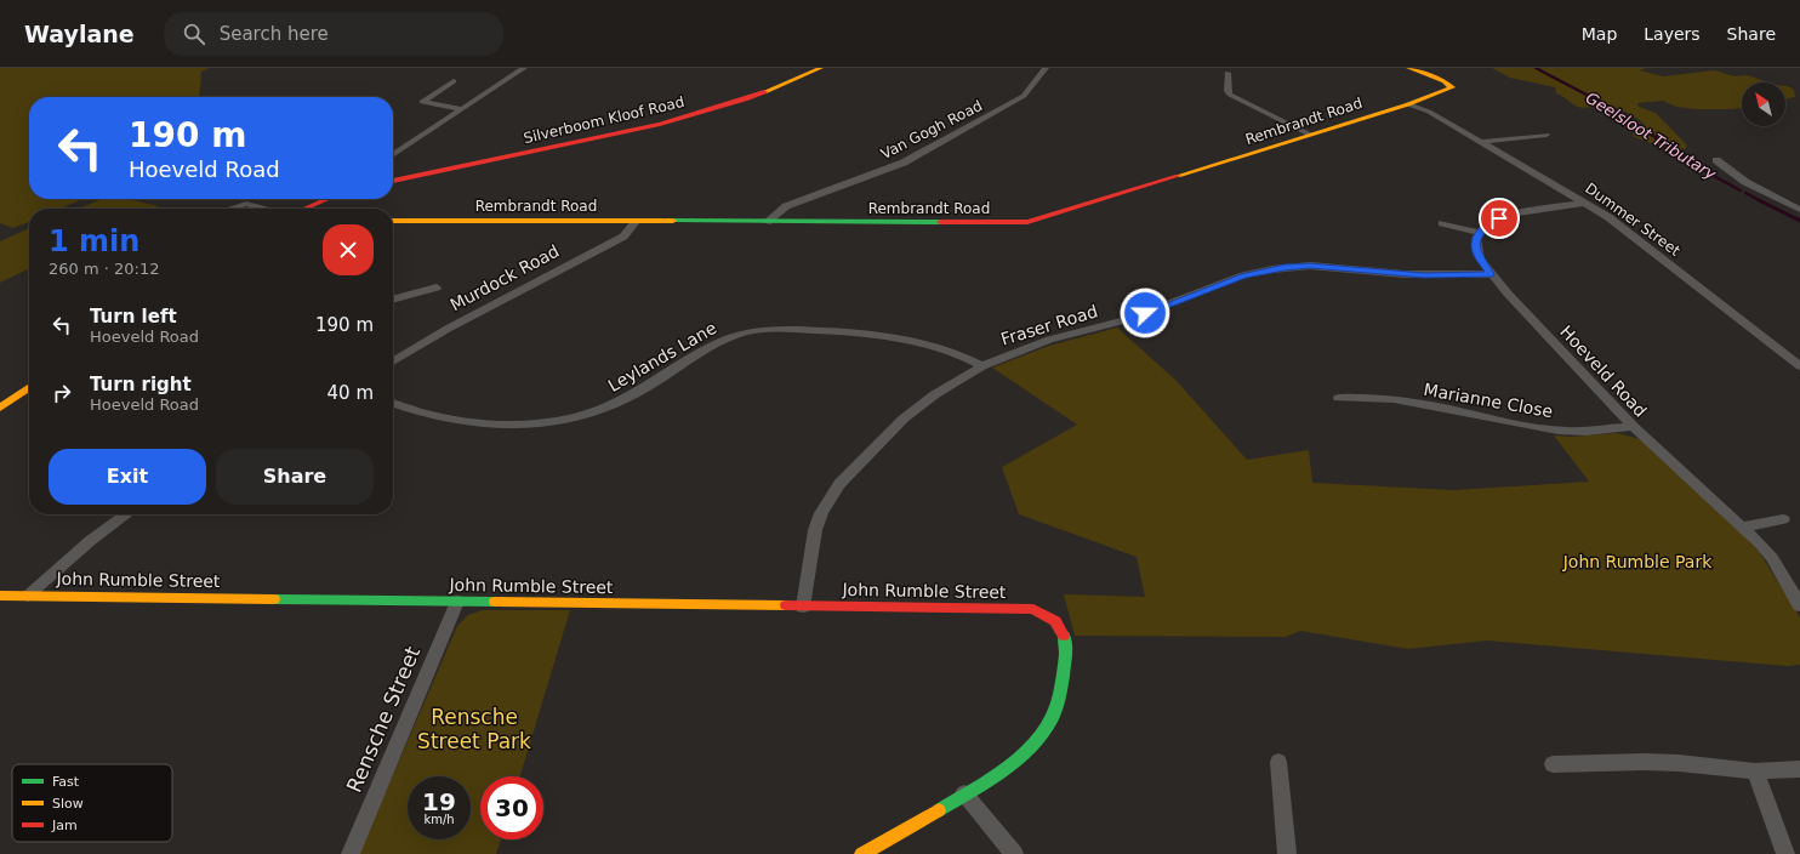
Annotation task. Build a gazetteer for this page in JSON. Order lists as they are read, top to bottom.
{
  "streets": {
    "street": [
      "Silverboom Kloof Road",
      "Rembrandt Road",
      "Van Gogh Road",
      "Dummer Street",
      "Murdock Road",
      "Fraser Road",
      "Leylands Lane",
      "Hoeveld Road",
      "Marianne Close",
      "John Rumble Street",
      "Rensche Street"
    ]
  },
  "crossings": [
    ["Rembrandt Road", "Van Gogh Road"],
    ["Rembrandt Road", "Dummer Street"],
    ["Rembrandt Road", "Murdock Road"],
    ["Fraser Road", "Leylands Lane"],
    ["Fraser Road", "Hoeveld Road"],
    ["Fraser Road", "John Rumble Street"],
    ["Hoeveld Road", "Marianne Close"],
    ["John Rumble Street", "Rensche Street"]
  ],
  "water": ["Geelsloot Tributary"],
  "parks": ["John Rumble Park", "Rensche Street Park"],
  "legend": ["Fast", "Slow", "Jam"],
  "north": "top left",
  "page": {
    "header": "Waylane",
    "search": "Search here",
    "nav": ["Map", "Layers", "Share"],
    "turn": ["190 m", "Hoeveld Road"],
    "heading": ["1 min", "260 m · 20:12"],
    "list": [
      {
        "name": "Turn left",
        "note": "Hoeveld Road",
        "value": "190 m"
      },
      {
        "name": "Turn right",
        "note": "Hoeveld Road",
        "value": "40 m"
      }
    ],
    "buttons": ["Exit", "Share"],
    "speed": "19 km/h",
    "limit": "30"
  }
}
